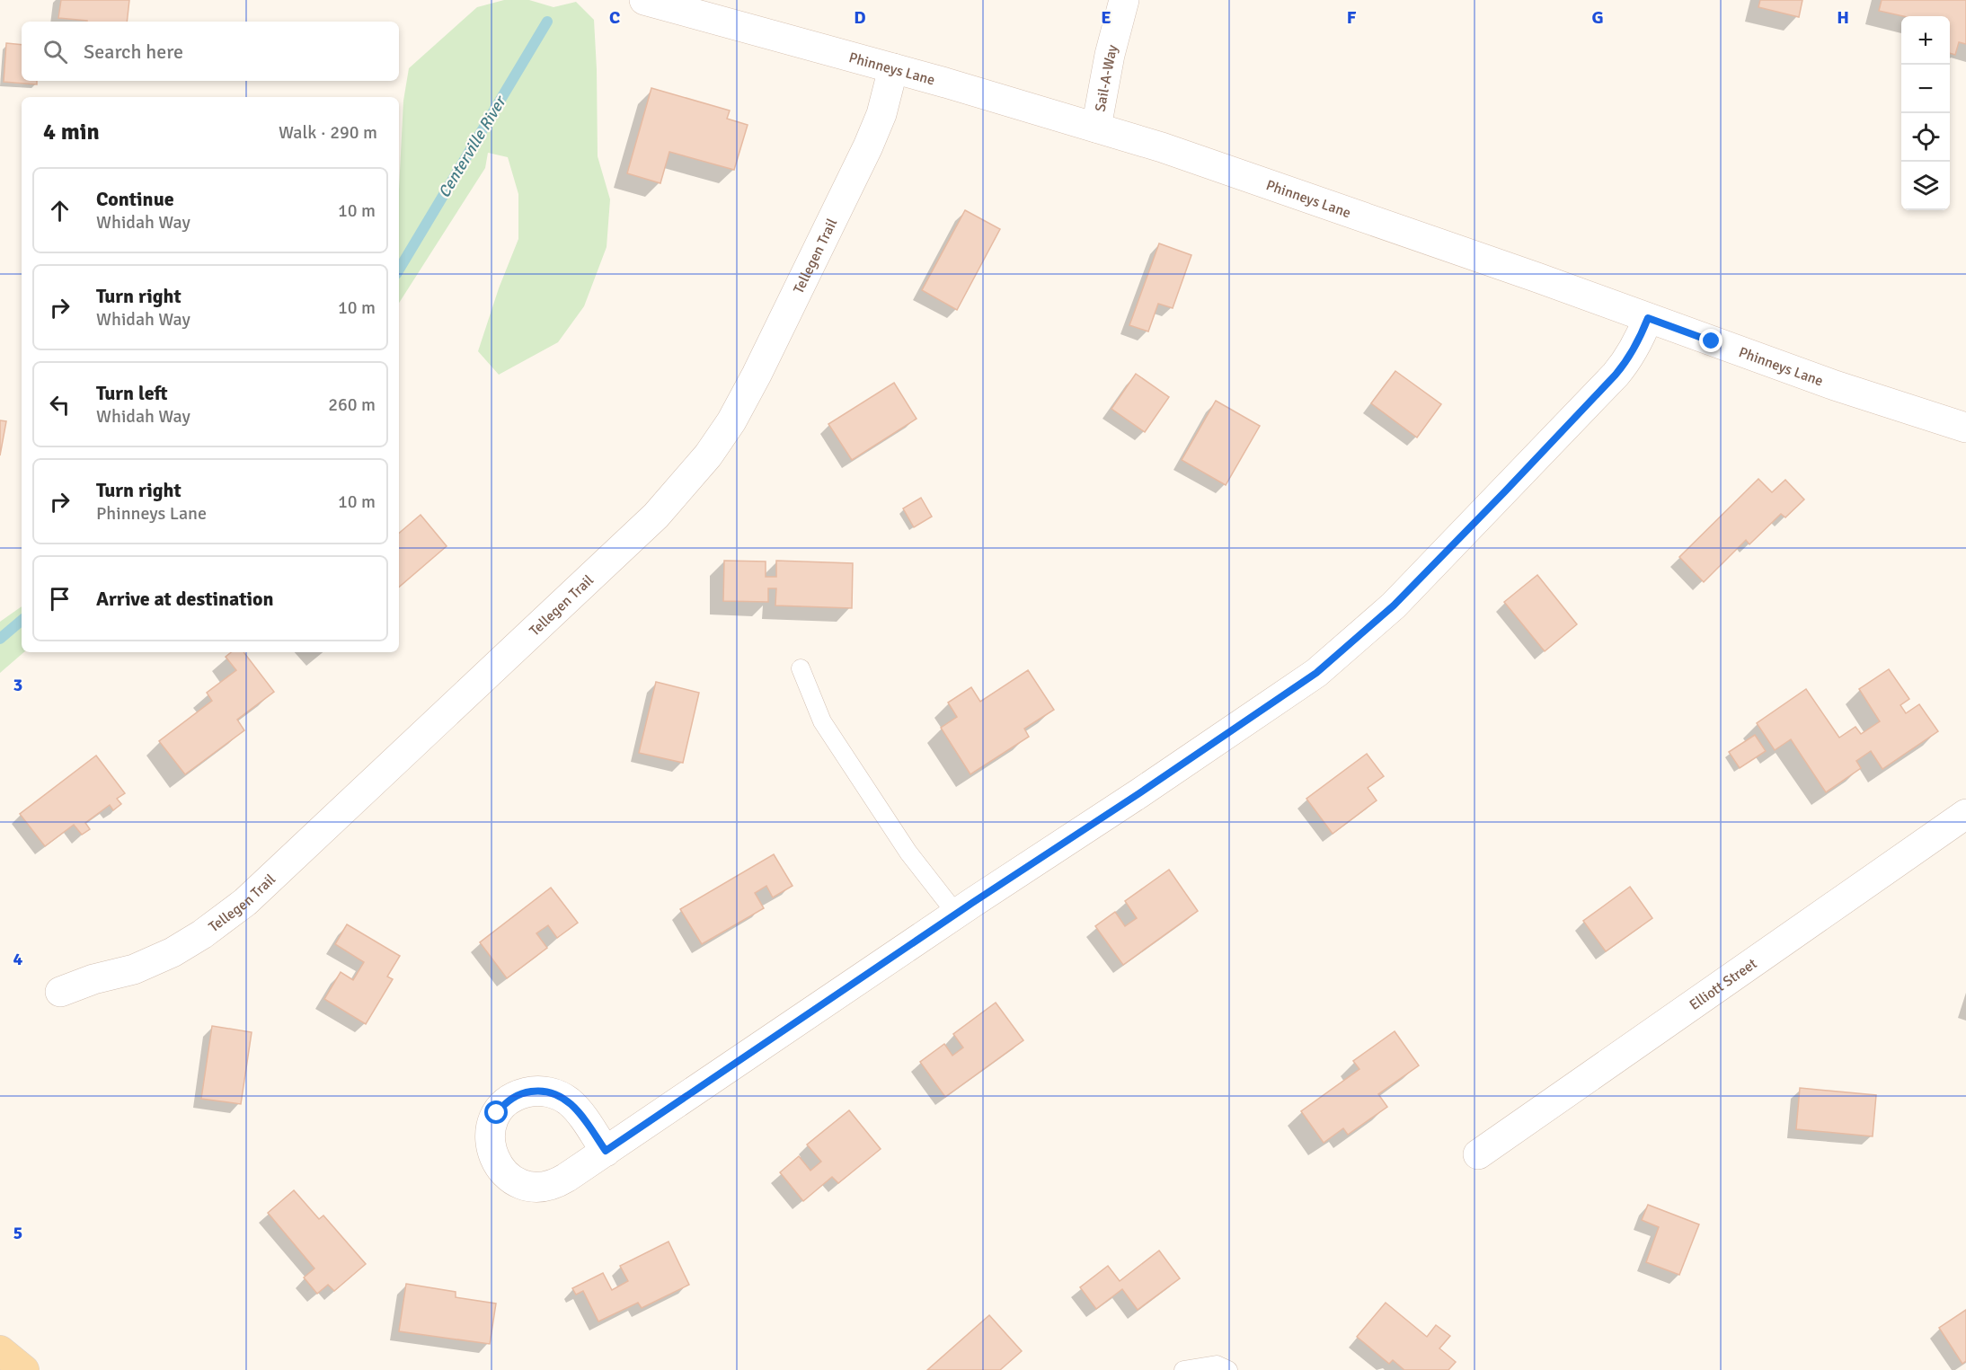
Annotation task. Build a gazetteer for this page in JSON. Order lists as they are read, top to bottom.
{
  "streets": {
    "street": [
      "Phinneys Lane",
      "Sail-A-Way",
      "Tellegen Trail",
      "Elliott Street"
    ]
  },
  "crossings": [
    ["Phinneys Lane", "Sail-A-Way"],
    ["Phinneys Lane", "Tellegen Trail"]
  ],
  "water": ["Centerville River"],
  "page": {
    "map_buttons": ["+", "−"],
    "search": "Search here",
    "heading": ["4 min", "Walk · 290 m"],
    "list": [
      ["Continue", "Whidah Way", "10 m"],
      ["Turn right", "Whidah Way", "10 m"],
      ["Turn left", "Whidah Way", "260 m"],
      ["Turn right", "Phinneys Lane", "10 m"],
      "Arrive at destination"
    ]
  },
  "grid": {
    "columns": [
      "C",
      "D",
      "E",
      "F",
      "G",
      "H"
    ],
    "rows": ["3", "4", "5"]
  }
}
